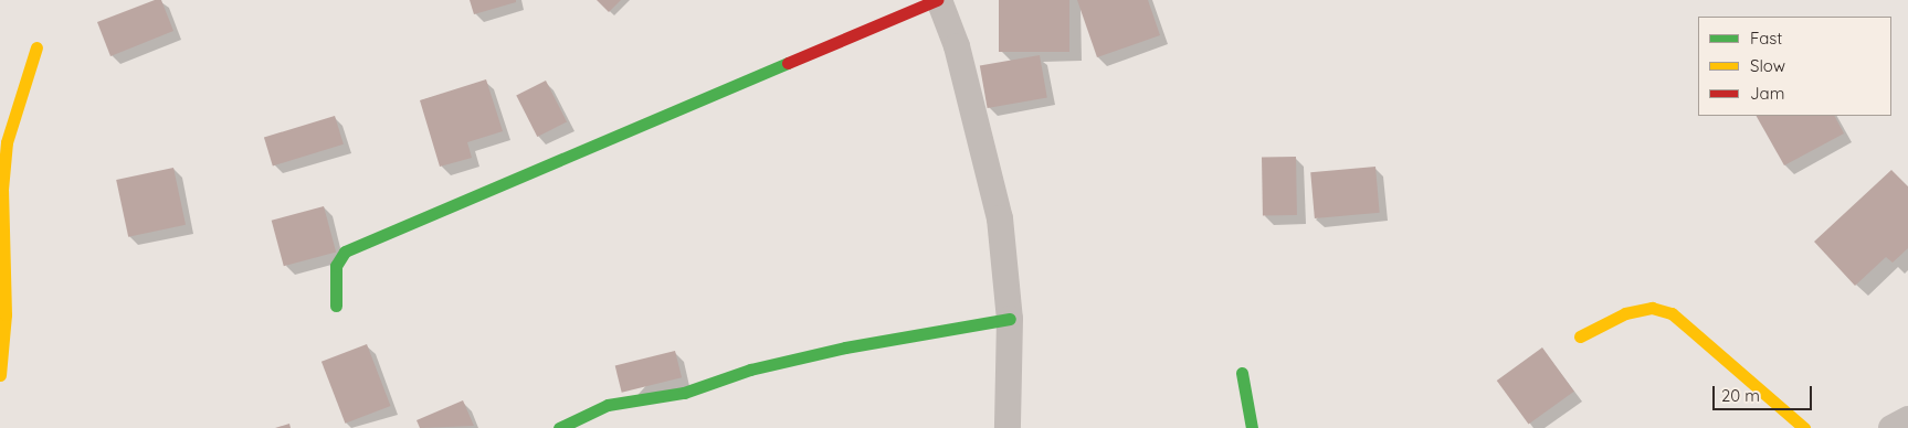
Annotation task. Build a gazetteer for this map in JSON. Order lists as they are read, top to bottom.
{
  "legend": ["Fast", "Slow", "Jam"],
  "scale_bar": "20 m"
}
